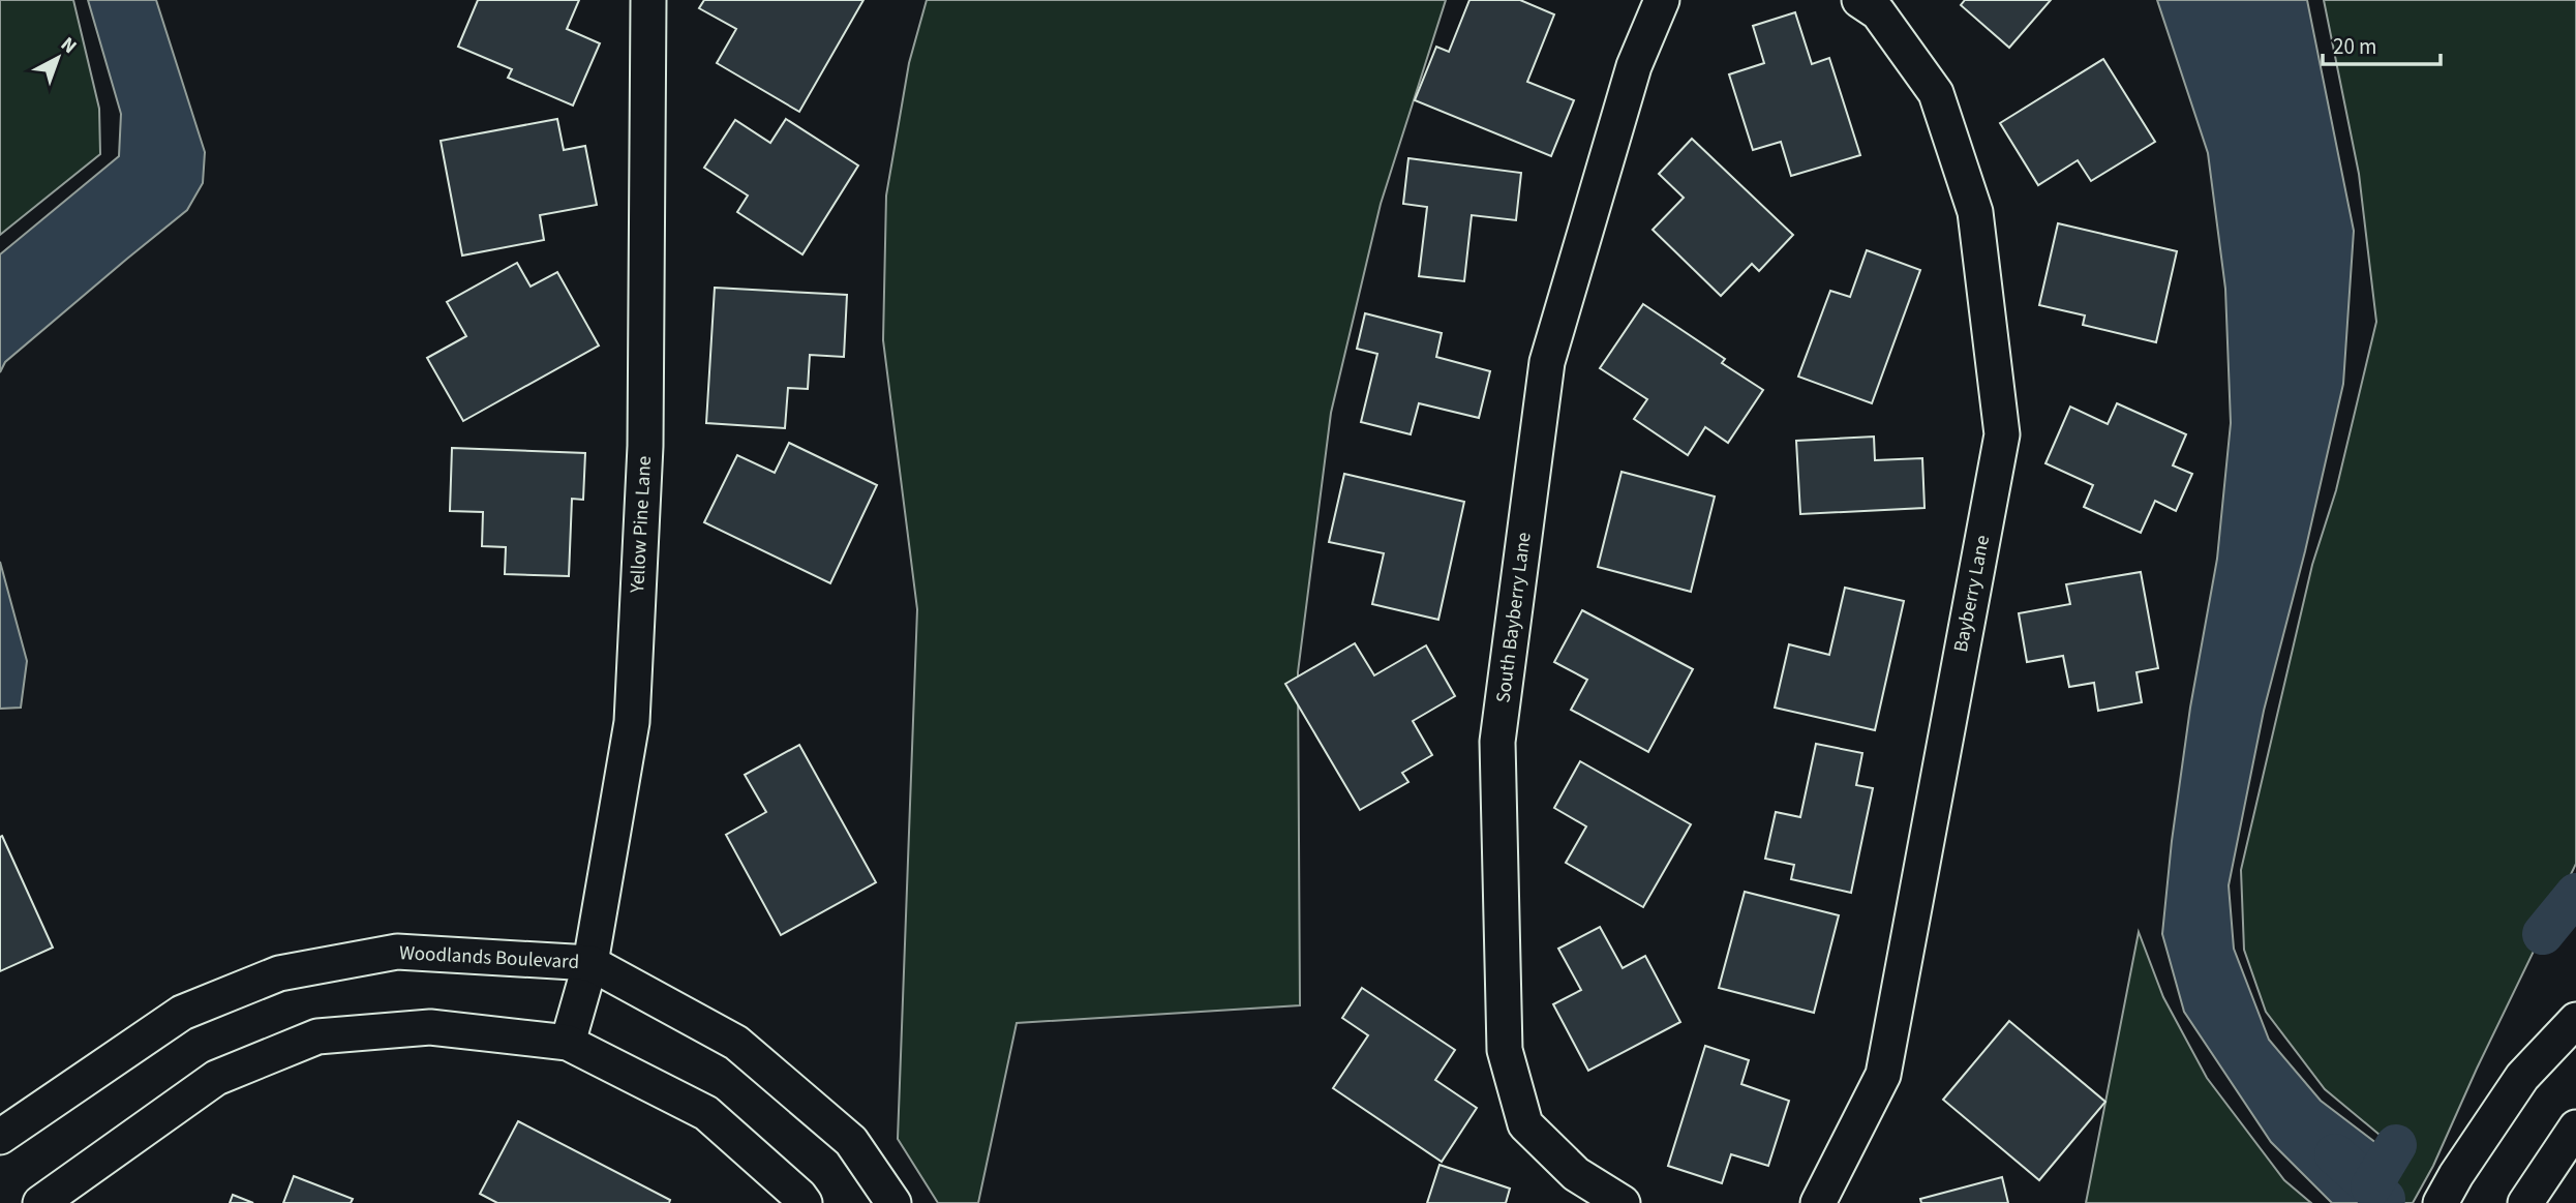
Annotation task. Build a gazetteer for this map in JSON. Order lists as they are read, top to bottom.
{
  "streets": {
    "street": [
      "Yellow Pine Lane",
      "Bayberry Lane",
      "South Bayberry Lane",
      "Woodlands Boulevard"
    ]
  },
  "crossings": [
    ["Yellow Pine Lane", "Woodlands Boulevard"]
  ],
  "scale_bar": "20 m",
  "north": "top right"
}
